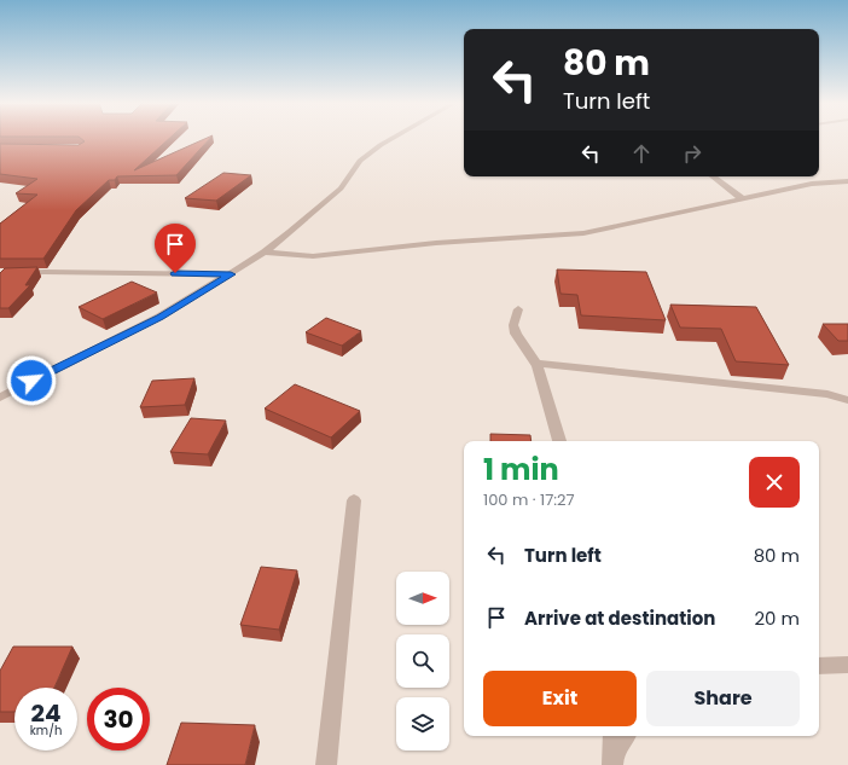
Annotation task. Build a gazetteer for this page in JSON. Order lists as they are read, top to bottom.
{
  "north": "right",
  "page": {
    "turn": ["80 m", "Turn left"],
    "heading": ["1 min", "100 m · 17:27"],
    "list": [
      {
        "name": "Turn left",
        "value": "80 m"
      },
      {
        "name": "Arrive at destination",
        "value": "20 m"
      }
    ],
    "buttons": ["Exit", "Share"],
    "speed": "24 km/h",
    "limit": "30"
  }
}
